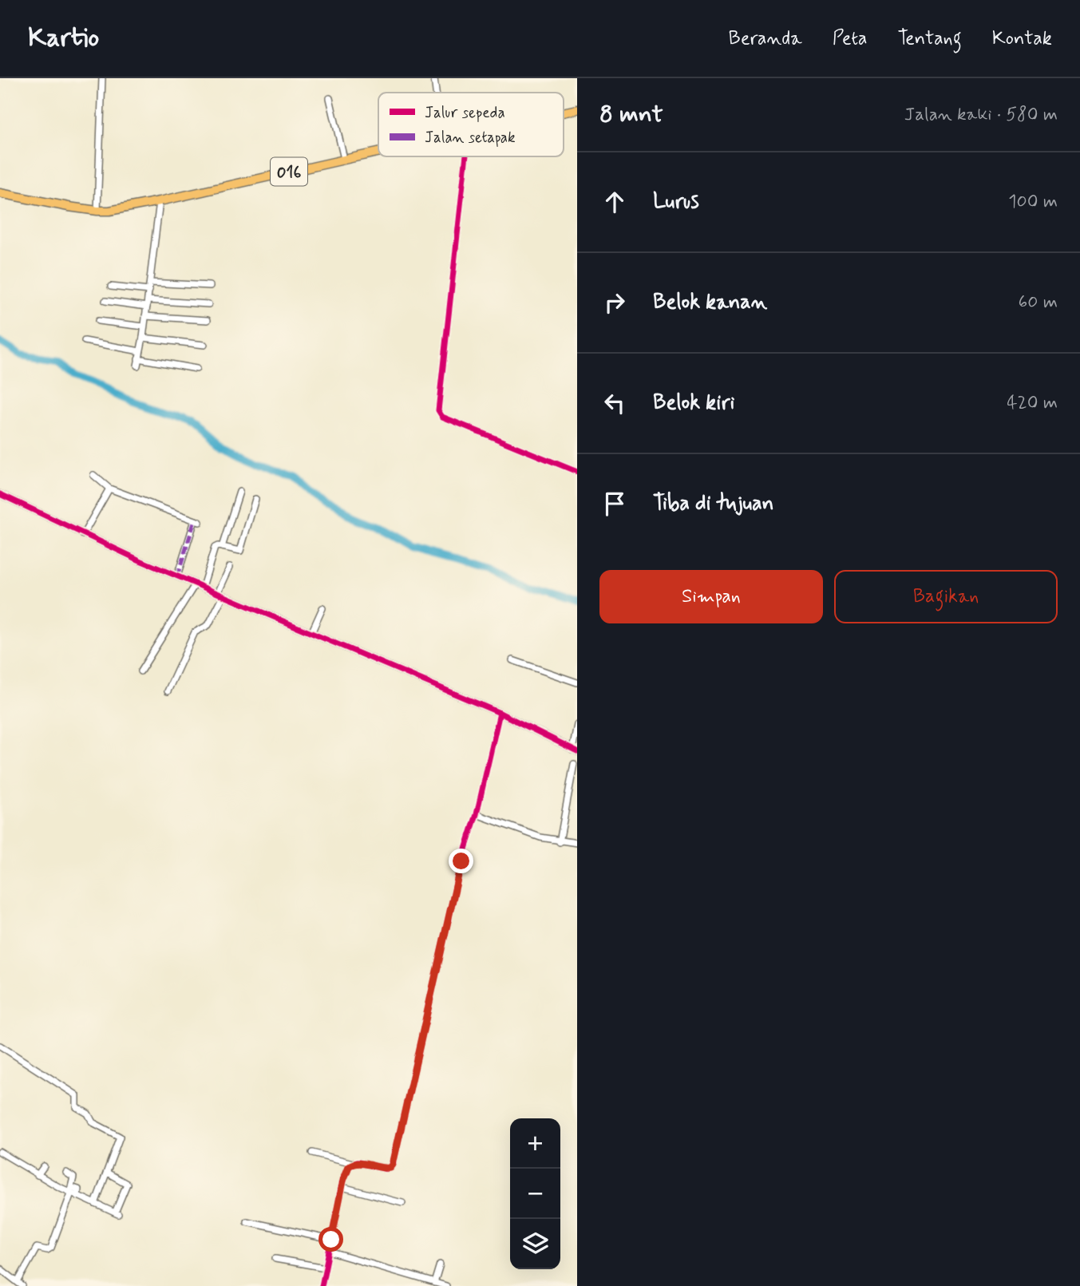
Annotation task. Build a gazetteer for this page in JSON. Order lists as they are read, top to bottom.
{
  "streets": {
    "main road": ["016"]
  },
  "legend": ["Jalur sepeda", "Jalan setapak"],
  "page": {
    "header": "Kartio",
    "nav": [
      "Beranda",
      "Peta",
      "Tentang",
      "Kontak"
    ],
    "heading": ["8 mnt", "Jalan kaki · 580 m"],
    "list": [
      ["Lurus", "100 m"],
      ["Belok kanan", "60 m"],
      ["Belok kiri", "420 m"],
      "Tiba di tujuan"
    ],
    "buttons": ["Simpan", "Bagikan"],
    "map_buttons": ["+", "−"]
  }
}
